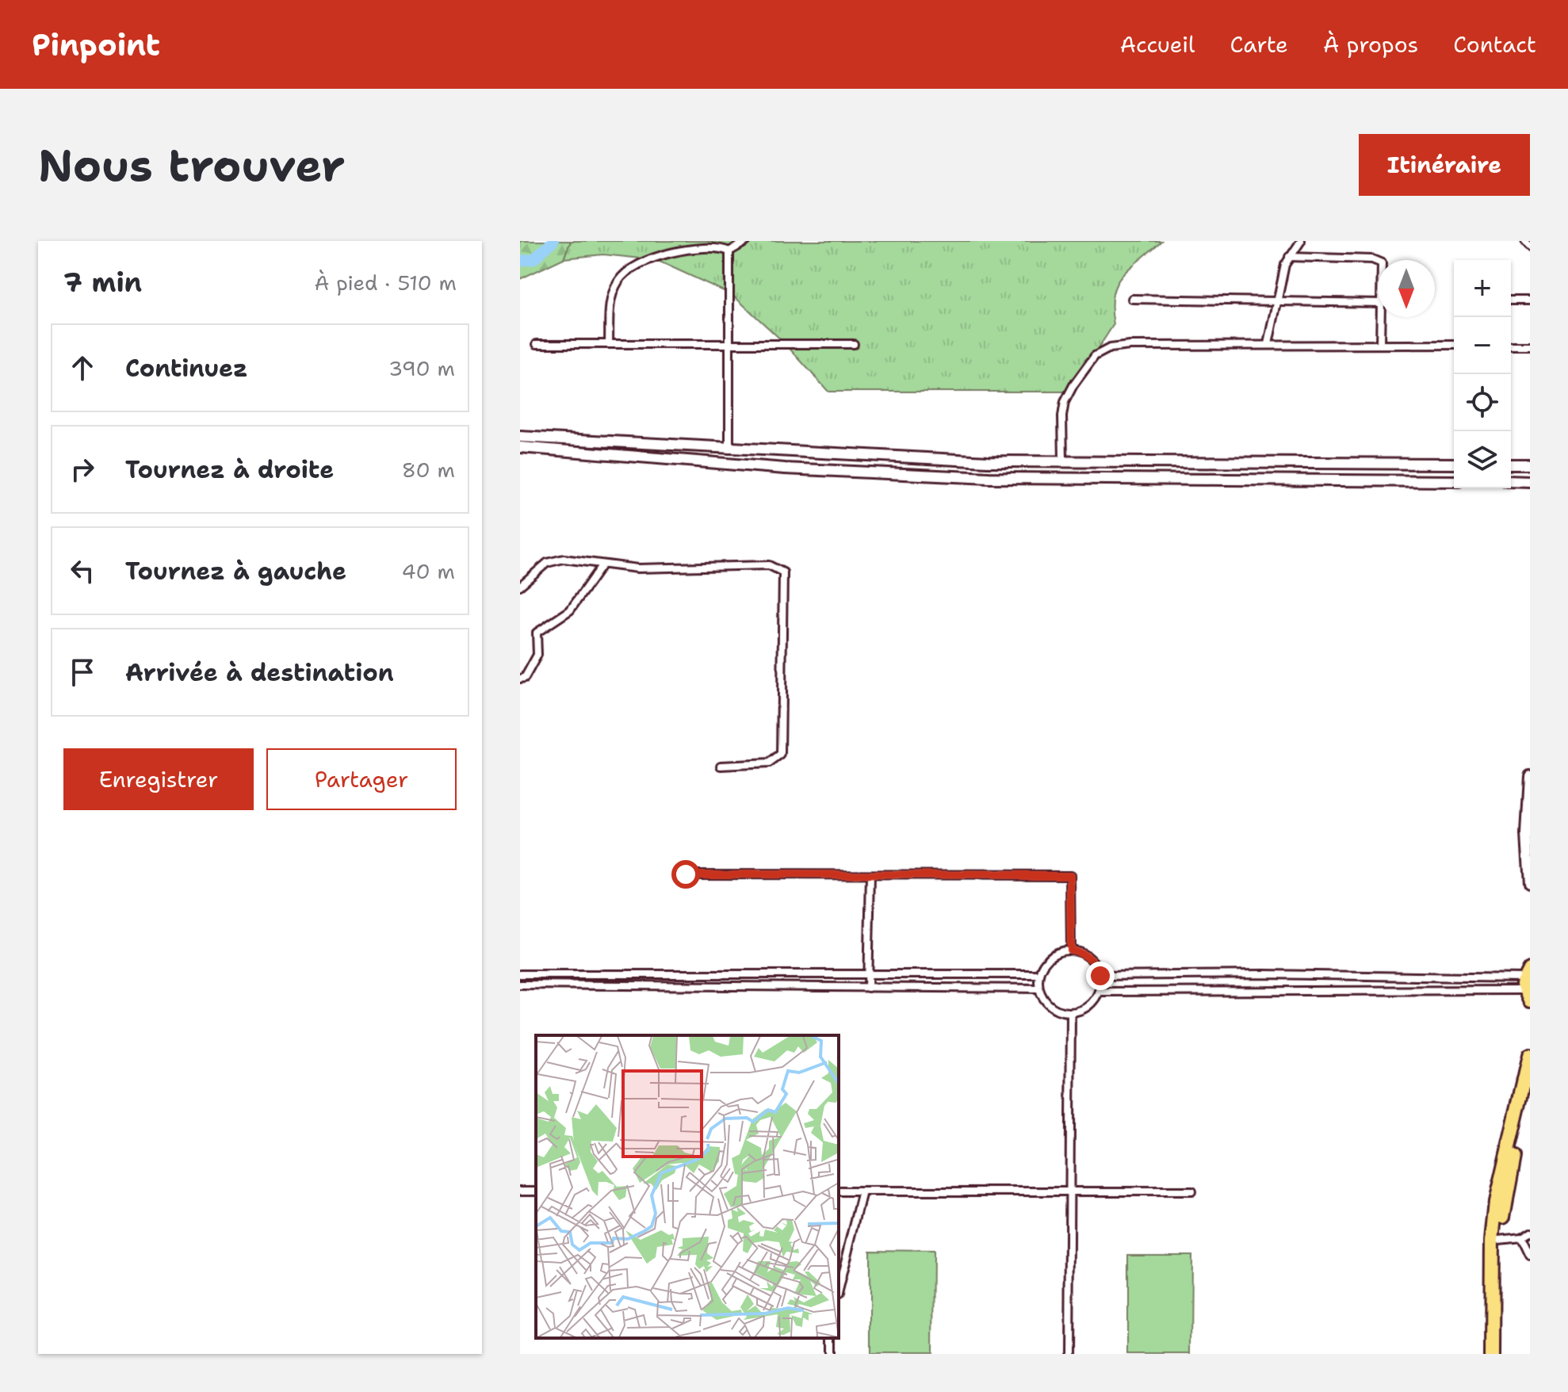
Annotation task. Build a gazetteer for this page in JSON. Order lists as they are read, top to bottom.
{
  "north": "bottom",
  "page": {
    "header": "Pinpoint",
    "nav": [
      "Accueil",
      "Carte",
      "À propos",
      "Contact"
    ],
    "buttons": [
      "Itinéraire",
      ["Enregistrer", "Partager"]
    ],
    "title": "Nous trouver",
    "heading": ["7 min", "À pied · 510 m"],
    "map_buttons": ["+", "−"],
    "list": [
      ["Continuez", "390 m"],
      ["Tournez à droite", "80 m"],
      ["Tournez à gauche", "40 m"],
      "Arrivée à destination"
    ]
  }
}
